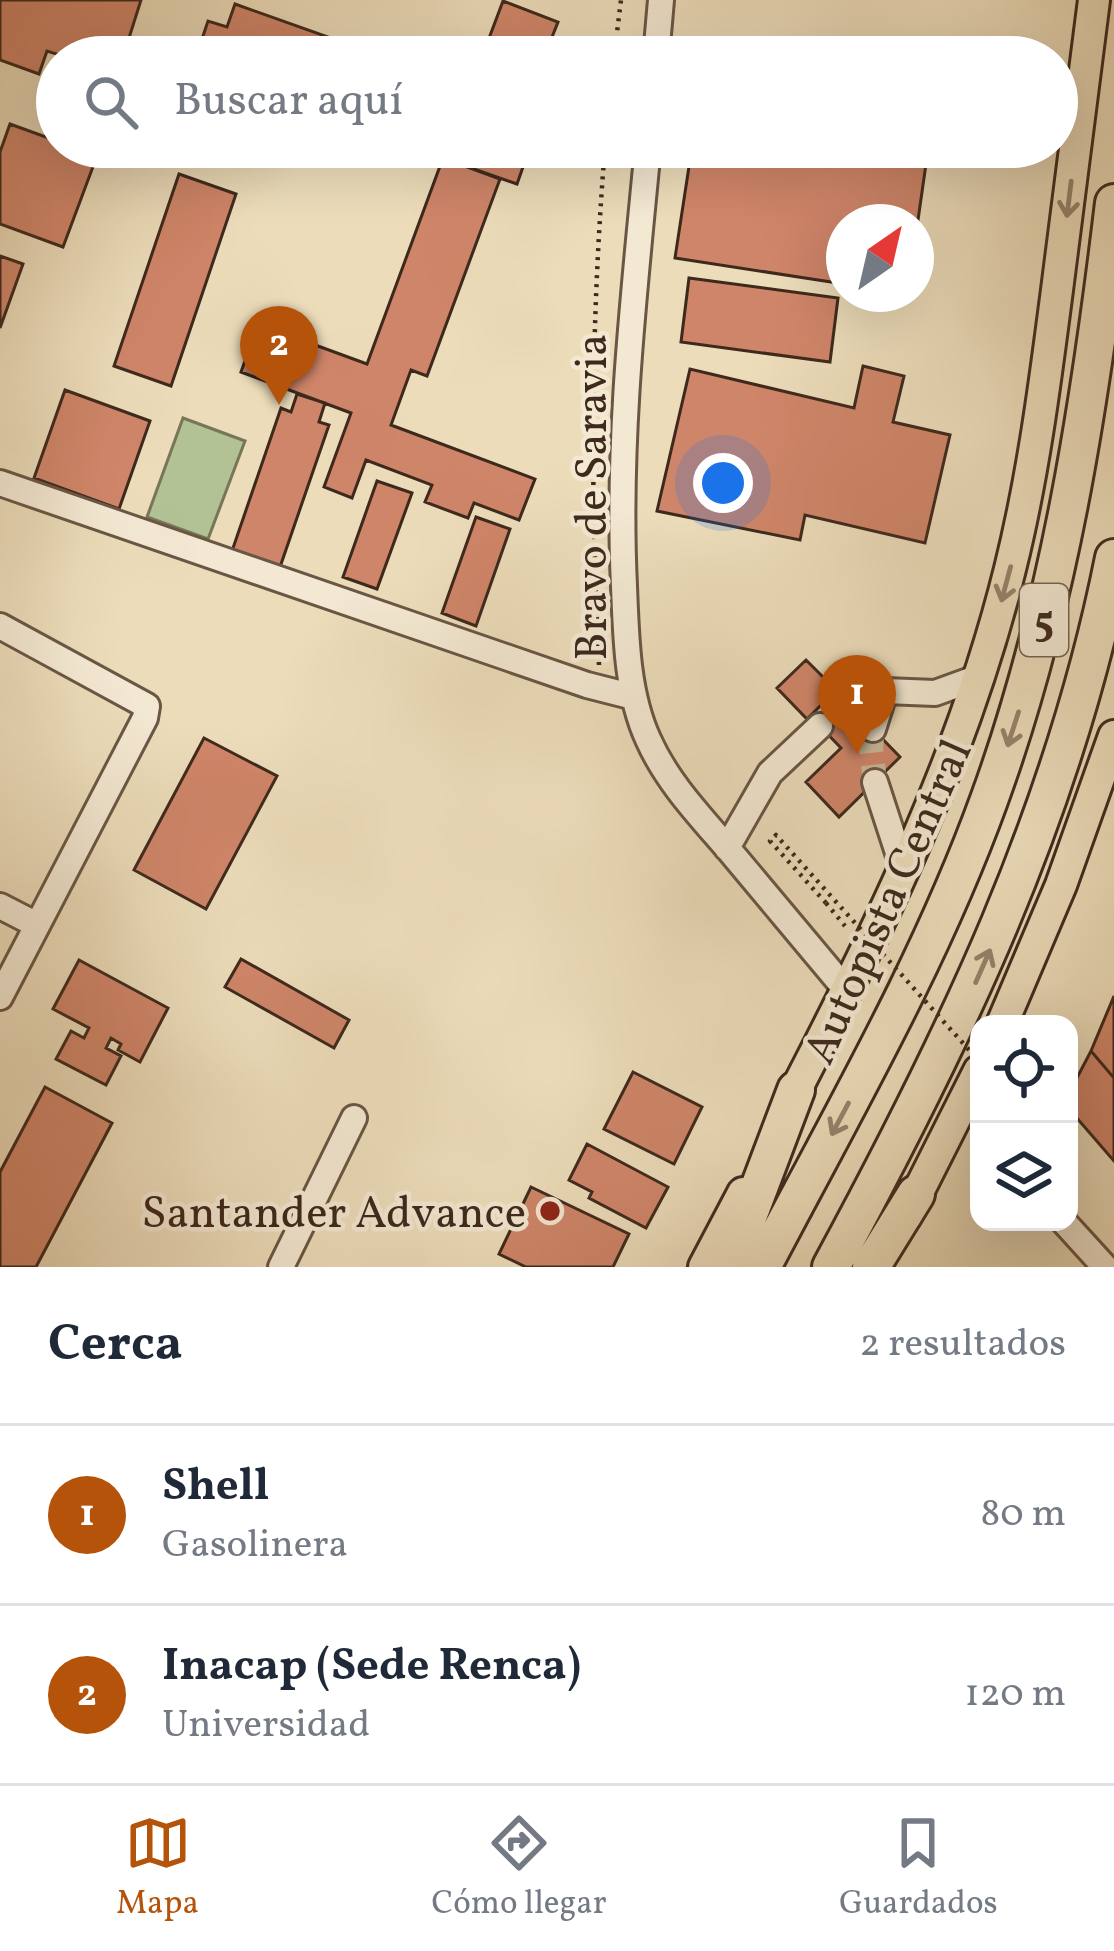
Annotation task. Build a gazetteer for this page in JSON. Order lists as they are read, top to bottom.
{
  "streets": {
    "highway": ["5", "Autopista Central"],
    "street": ["Bravo de Saravia"]
  },
  "places": ["Santander Advance"],
  "north": "top right",
  "page": {
    "search": "Buscar aquí",
    "pins": ["2", "1"],
    "heading": ["Cerca", "2 resultados"],
    "list": [
      {
        "mark": "1",
        "name": "Shell",
        "note": "Gasolinera",
        "value": "80 m"
      },
      {
        "mark": "2",
        "name": "Inacap (Sede Renca)",
        "note": "Universidad",
        "value": "120 m"
      }
    ],
    "nav": ["Mapa", "Cómo llegar", "Guardados"]
  }
}
